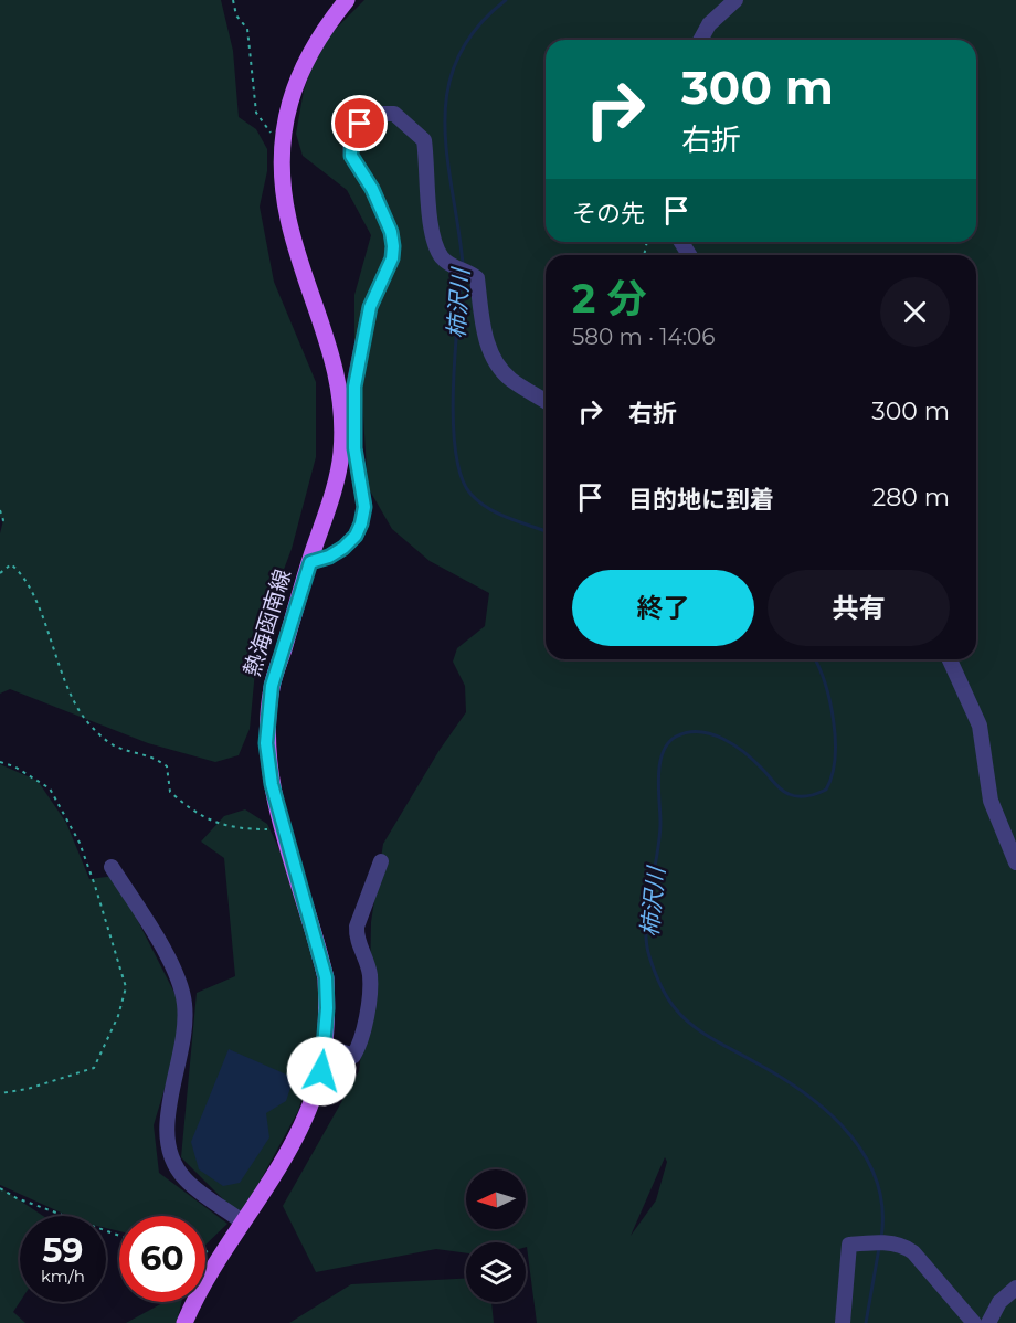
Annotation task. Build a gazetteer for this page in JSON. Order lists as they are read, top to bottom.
{
  "streets": {
    "main road": ["熱海函南線"]
  },
  "water": ["柿沢川"],
  "north": "left",
  "page": {
    "turn": ["300 m", "右折"],
    "then": "その先",
    "heading": ["2 分", "580 m · 14:06"],
    "list": [
      {
        "name": "右折",
        "value": "300 m"
      },
      {
        "name": "目的地に到着",
        "value": "280 m"
      }
    ],
    "buttons": ["終了", "共有"],
    "speed": "59 km/h",
    "limit": "60"
  }
}
